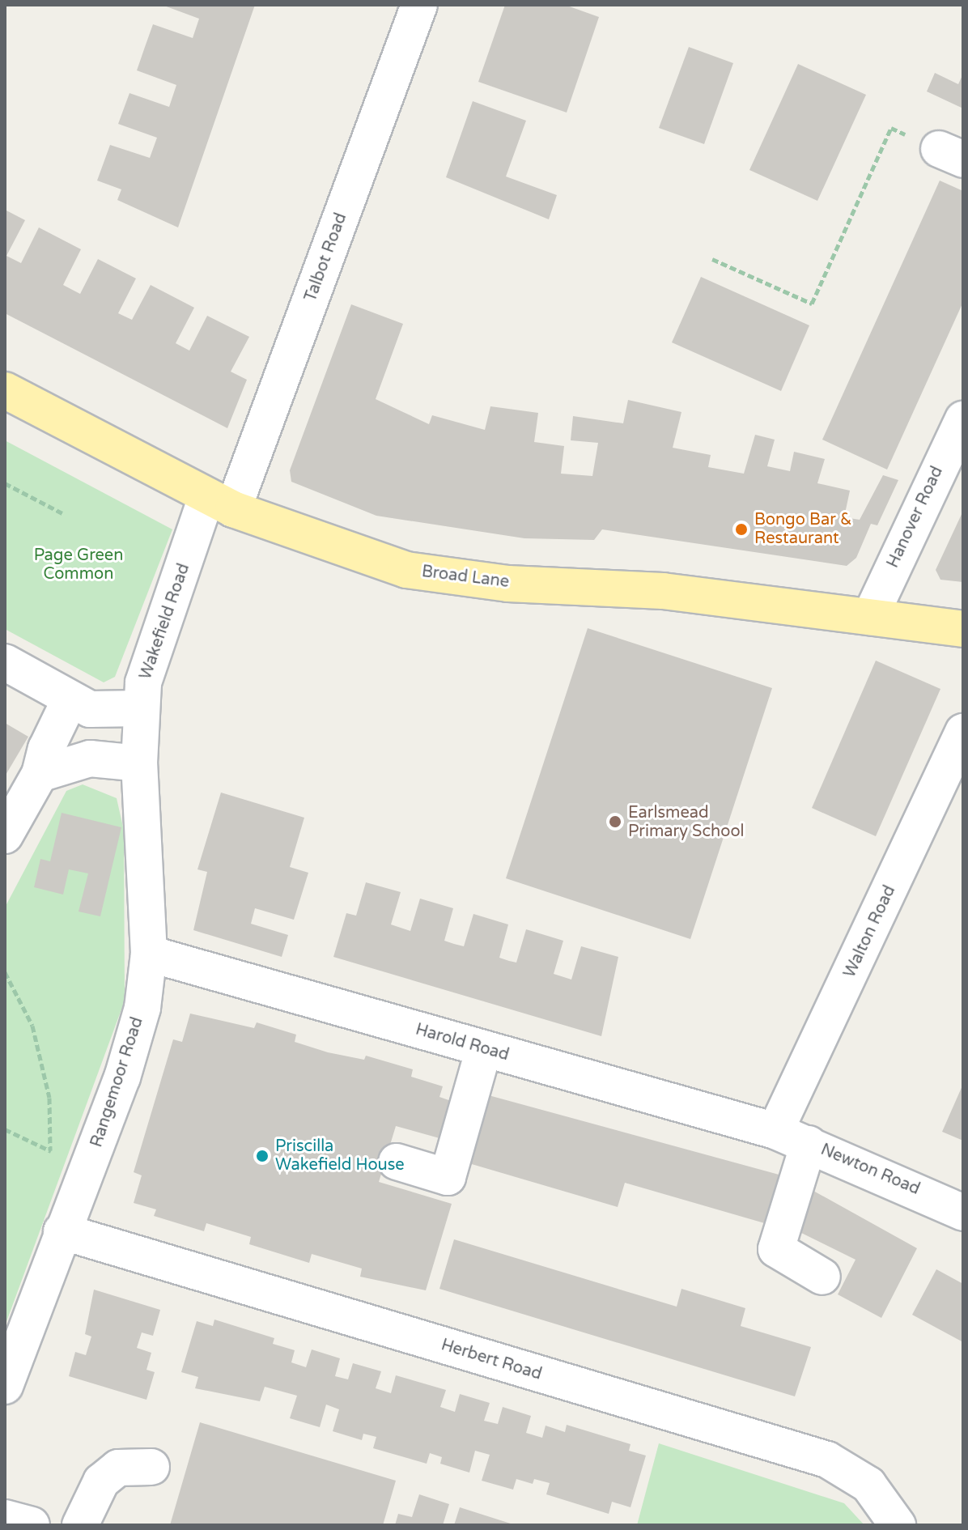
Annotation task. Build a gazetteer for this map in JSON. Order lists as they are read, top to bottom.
{
  "streets": {
    "main road": ["Broad Lane"],
    "street": [
      "Talbot Road",
      "Hanover Road",
      "Wakefield Road",
      "Walton Road",
      "Harold Road",
      "Rangemoor Road",
      "Newton Road",
      "Herbert Road"
    ]
  },
  "crossings": [
    ["Talbot Road", "Broad Lane"],
    ["Talbot Road", "Wakefield Road"],
    ["Hanover Road", "Broad Lane"],
    ["Broad Lane", "Wakefield Road"],
    ["Wakefield Road", "Rangemoor Road"],
    ["Walton Road", "Harold Road"],
    ["Walton Road", "Newton Road"],
    ["Harold Road", "Rangemoor Road"],
    ["Harold Road", "Newton Road"],
    ["Rangemoor Road", "Herbert Road"]
  ],
  "parks": ["Page Green Common"],
  "places": ["Bongo Bar & Restaurant", "Earlsmead Primary School", "Priscilla Wakefield House"]
}
